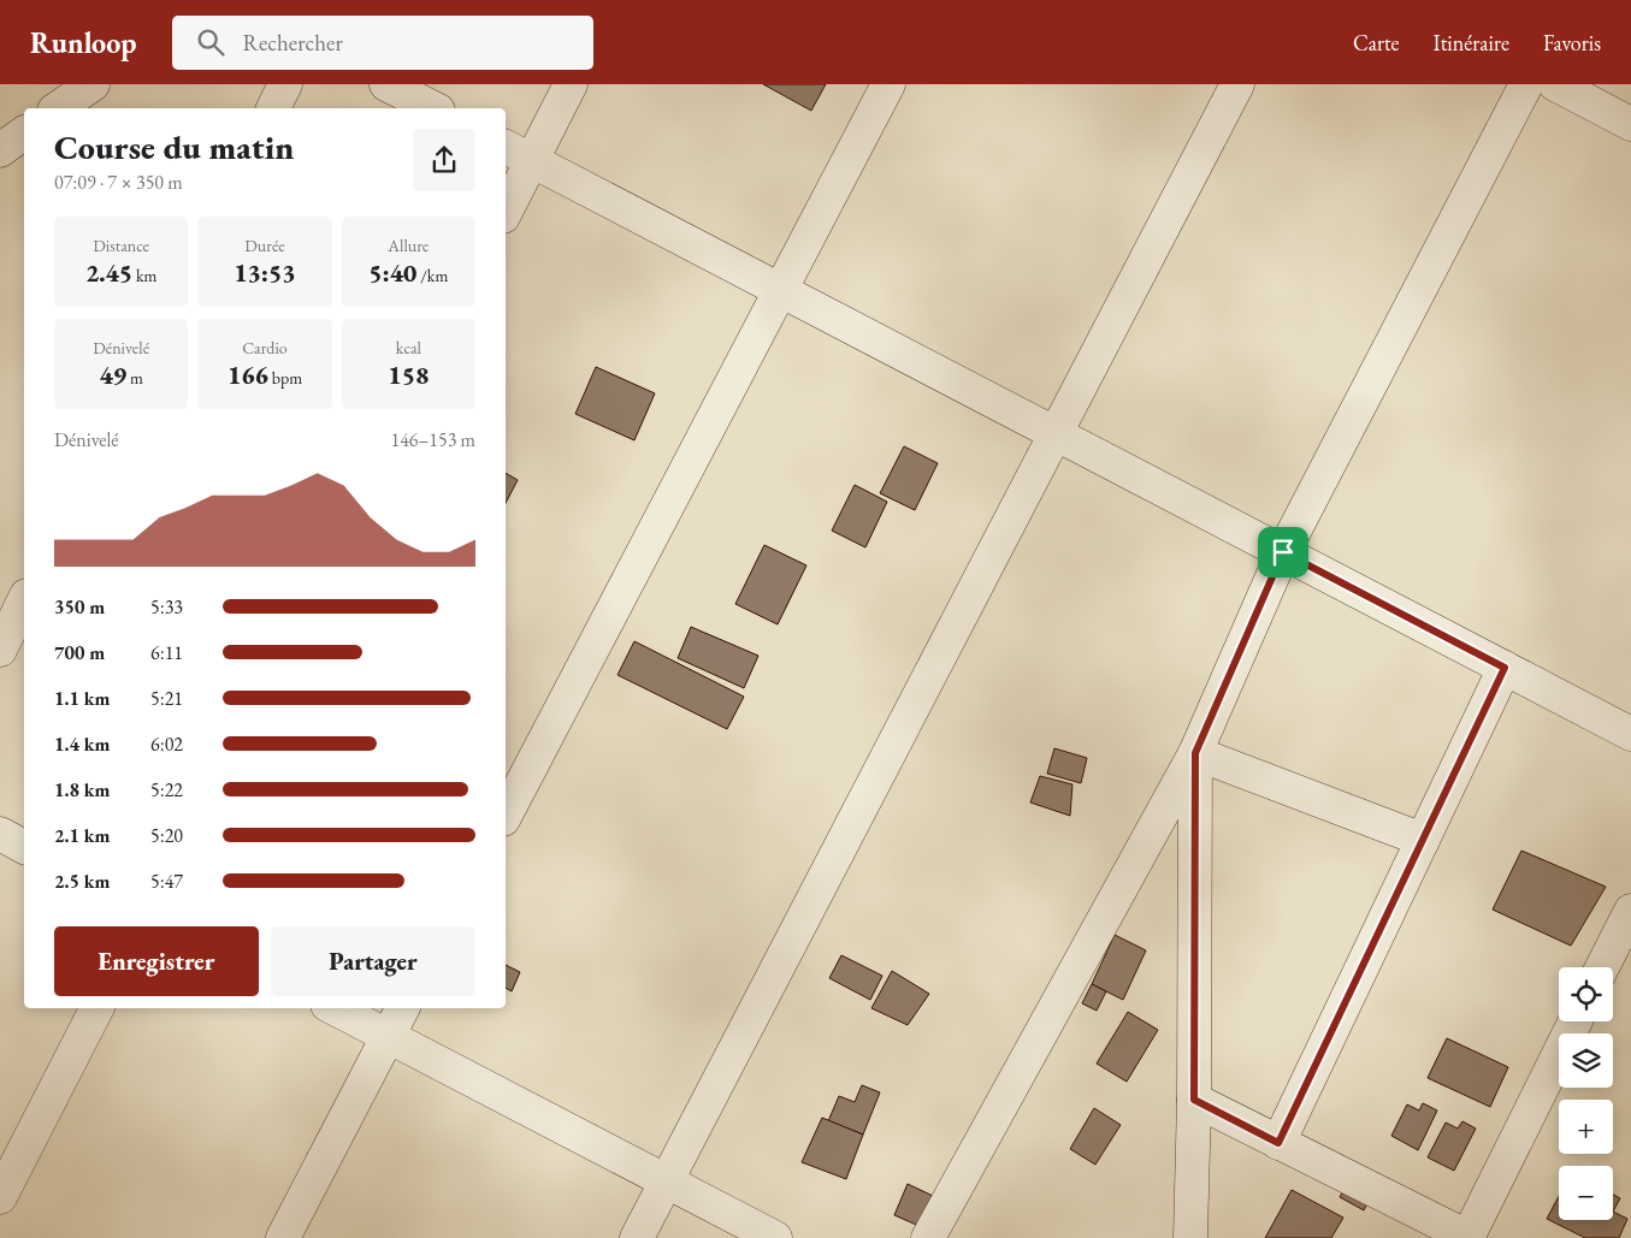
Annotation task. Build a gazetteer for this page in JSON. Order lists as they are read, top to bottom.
{
  "page": {
    "header": "Runloop",
    "search": "Rechercher",
    "nav": ["Carte", "Itinéraire", "Favoris"],
    "heading": ["Course du matin", "07:09 · 7 × 350 m"],
    "stats": [
      ["Distance", "2.45 km"],
      ["Durée", "13:53"],
      ["Allure", "5:40 /km"],
      ["Dénivelé", "49 m"],
      ["Cardio", "166 bpm"],
      ["kcal", "158"]
    ],
    "chart": ["Dénivelé", "146–153 m"],
    "list": [
      {
        "name": "350 m",
        "note": "5:33"
      },
      {
        "name": "700 m",
        "note": "6:11"
      },
      {
        "name": "1.1 km",
        "note": "5:21"
      },
      {
        "name": "1.4 km",
        "note": "6:02"
      },
      {
        "name": "1.8 km",
        "note": "5:22"
      },
      {
        "name": "2.1 km",
        "note": "5:20"
      },
      {
        "name": "2.5 km",
        "note": "5:47"
      }
    ],
    "buttons": ["Enregistrer", "Partager"],
    "map_buttons": ["+", "−"]
  }
}
